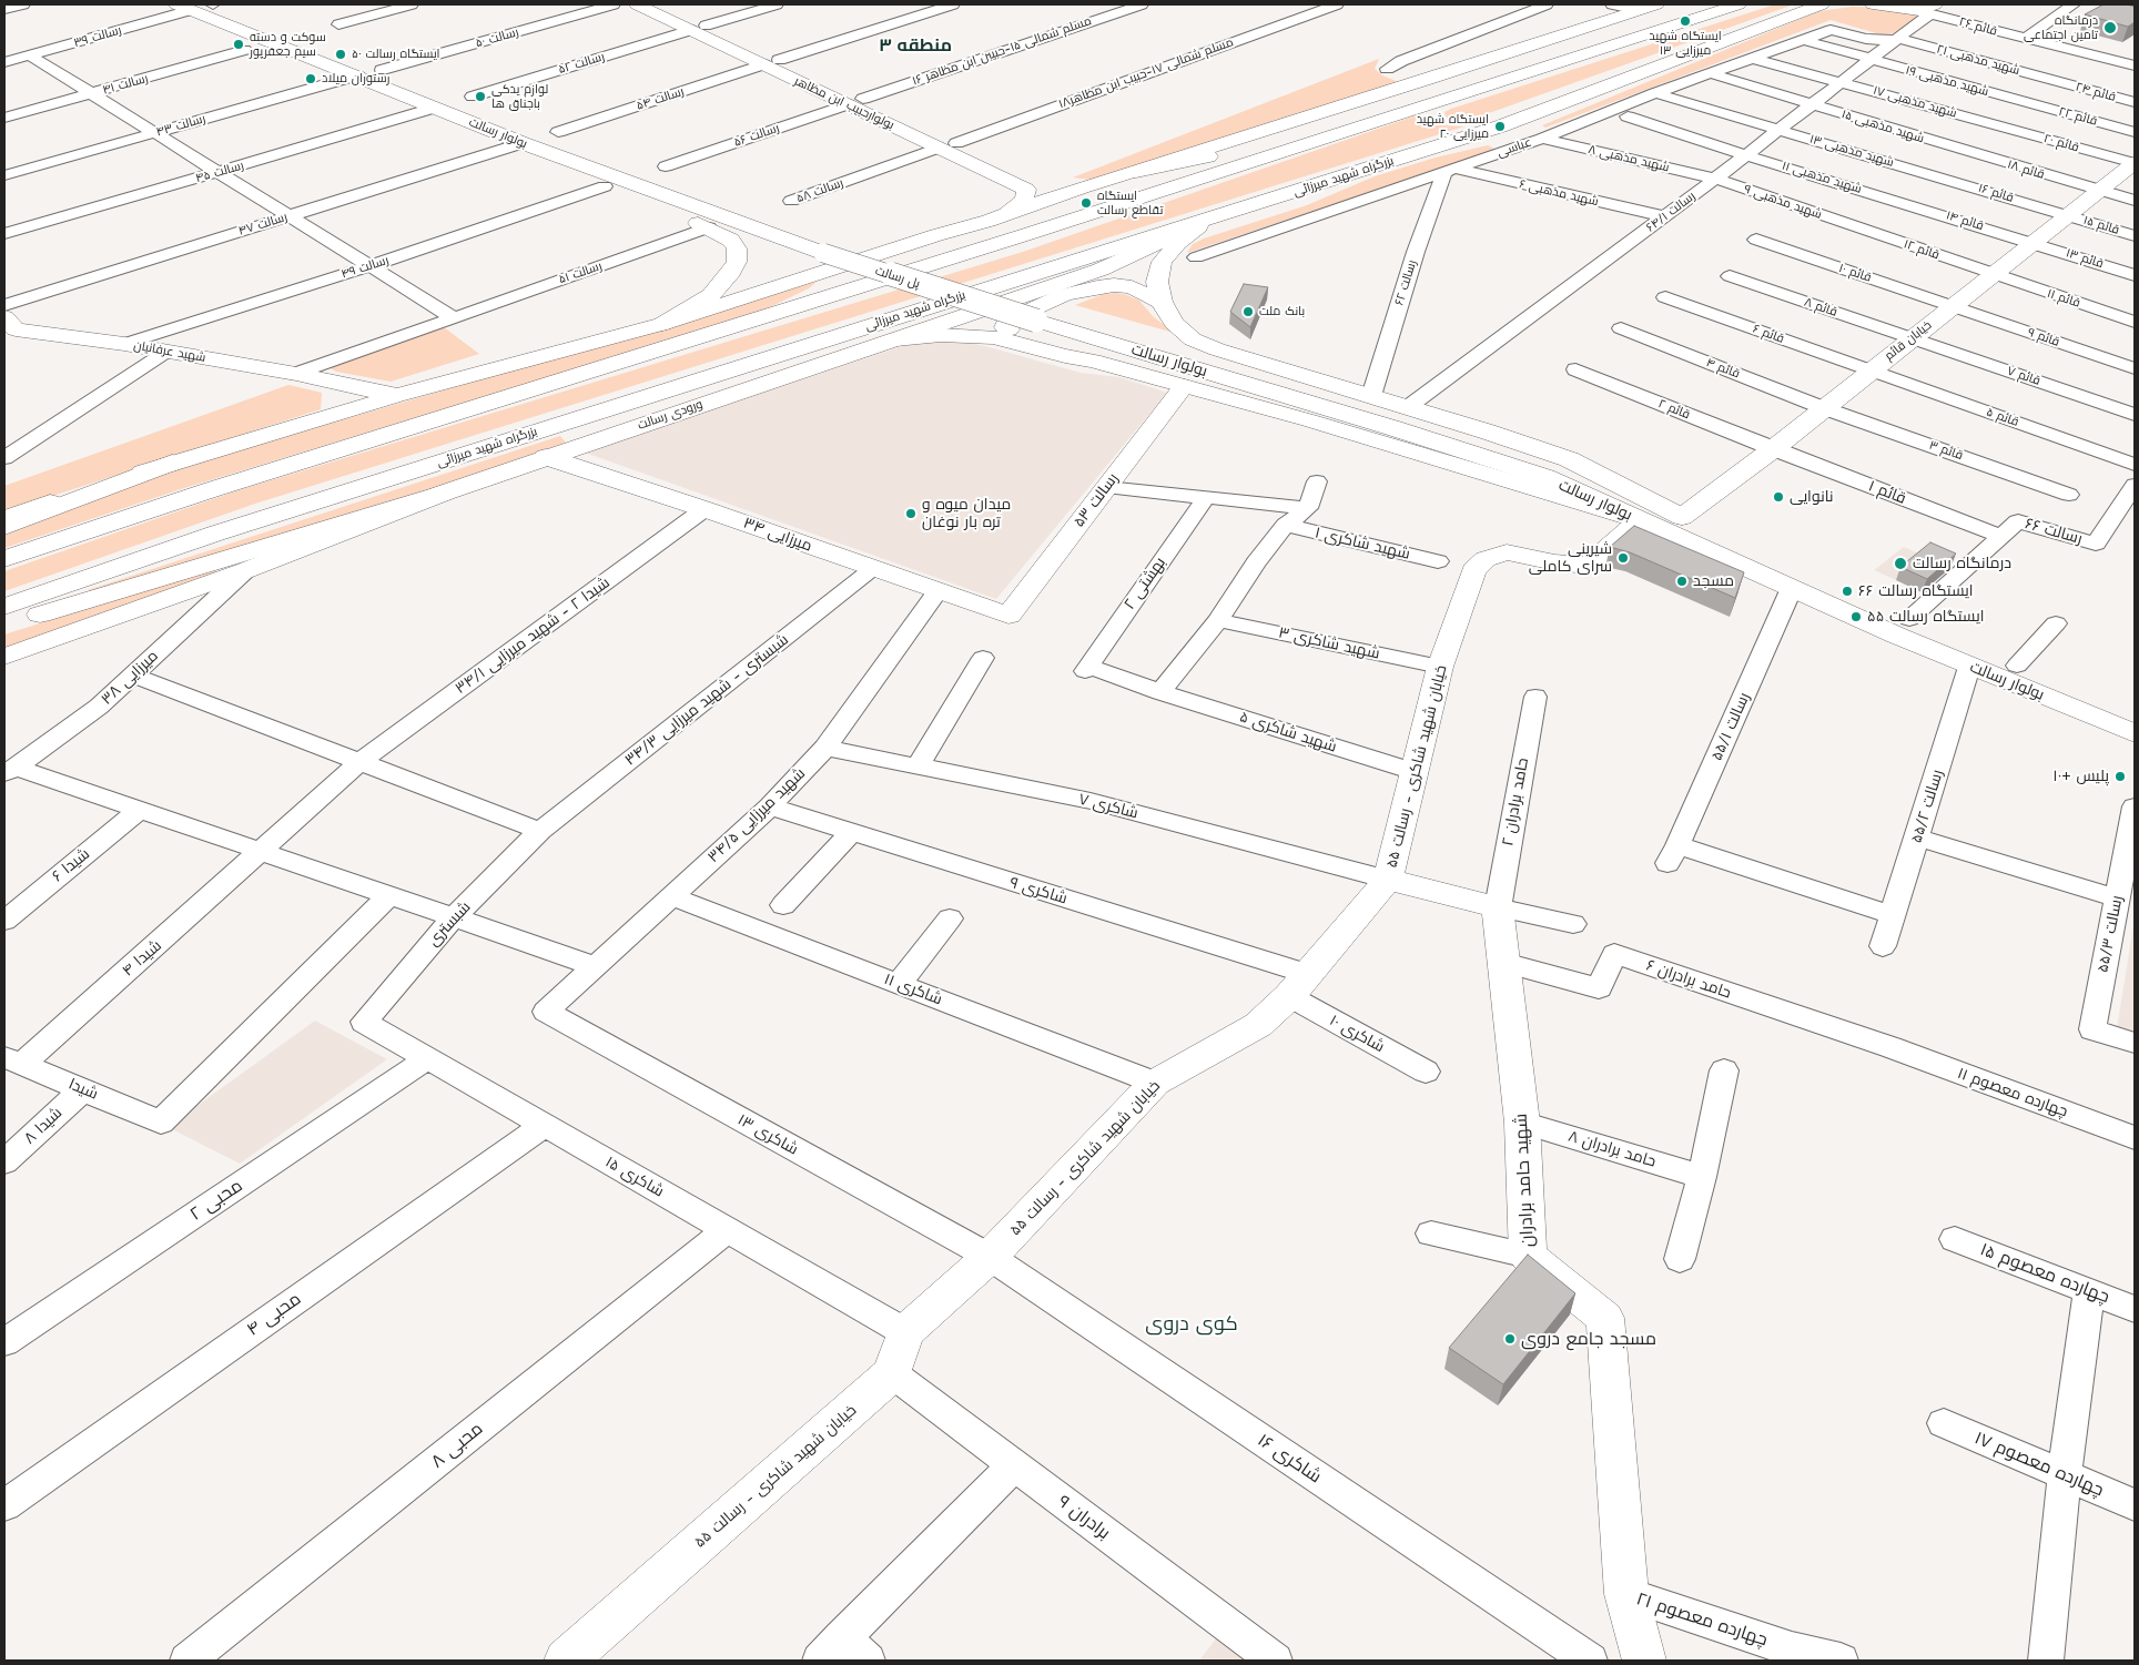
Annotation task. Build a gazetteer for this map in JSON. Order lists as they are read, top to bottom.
{
  "streets": {
    "main road": [
      "بولوارحبیب ابن مظاهر",
      "بولوار رسالت",
      "بزرگراه شهید میرزائی",
      "پل رسالت",
      "خیابان قائم",
      "شهید عرفانیان",
      "ورودی رسالت",
      "رسالت ۵۳",
      "میرزایی ۳۴",
      "خیابان شهید شاکری - رسالت ۵۵",
      "شهید حامد برادران"
    ],
    "street": [
      "قائم ۲۶",
      "رسالت ۳۹",
      "رسالت ۵۰",
      "مسلم شمالی ۱۵-حبیبن ابن مظاهر ۱۶",
      "شهید مذهبی ۲۱",
      "رسالت ۵۲",
      "مسلم شمالی ۱۷-حبیب ابن مظاهر۱۸",
      "شهید مذهبی ۱۹",
      "رسالت ۴۱",
      "قائم ۲۴",
      "رسالت ۵۴",
      "شهید مذهبی ۱۷",
      "قائم ۲۲",
      "رسالت ۴۳",
      "شهید مذهبی ۱۵",
      "رسالت ۵۶",
      "قائم ۲۰",
      "عباسی",
      "شهید مذهبی ۱۳",
      "شهید مذهبی ۸",
      "قائم ۱۸",
      "رسالت ۴۵",
      "شهید مذهبی ۱۱",
      "رسالت ۵۸",
      "شهید مذهبی ۶",
      "قائم ۱۶",
      "شهید مذهبی ۹",
      "رسالت ۶۴/۱",
      "قائم ۱۴",
      "رسالت ۴۷",
      "قائم ۱۵",
      "قائم ۱۲",
      "قائم ۱۳",
      "رسالت ۴۹",
      "رسالت ۵۱",
      "قائم ۱۰",
      "رسالت ۶۲",
      "قائم ۱۱",
      "قائم ۸",
      "قائم ۶",
      "قائم ۹",
      "قائم ۴",
      "قائم ۷",
      "قائم ۲",
      "قائم ۵",
      "قائم ۳",
      "قائم ۱",
      "رسالت ۶۶",
      "شهید شاکری ۱",
      "بهشتی ۲",
      "شیدا ۲ - شهید میرزایی ۳۴/۱",
      "شهید شاکری ۳",
      "میرزایی ۳۸",
      "شبستری - شهید میرزایی ۳۴/۳",
      "رسالت ۵۵/۱",
      "شهید شاکری ۵",
      "حامد برادران ۲",
      "شاکری ۷",
      "رسالت ۵۵/۲",
      "شهید میرزایی ۳۴/۵",
      "شیدا ۶",
      "شاکری ۹",
      "شبستری",
      "رسالت ۵۵/۳",
      "شیدا ۴",
      "حامد برادران ۶",
      "شاکری ۱۱",
      "شاکری ۱۰",
      "شیدا",
      "چهارده معصوم ۱۱",
      "شیدا ۸",
      "شاکری ۱۳",
      "حامد برادران ۸",
      "شاکری ۱۵",
      "محبی ۲",
      "چهارده معصوم ۱۵",
      "محبی ۴",
      "محبی ۸",
      "شاکری ۱۶",
      "چهارده معصوم ۱۷",
      "برادران ۹",
      "چهارده معصوم ۲۱"
    ]
  },
  "crossings": [
    ["قائم ۲۶", "رسالت ۶۴/۱"],
    ["رسالت ۳۹", "بولوار رسالت"],
    ["رسالت ۵۰", "بولوار رسالت"],
    ["مسلم شمالی ۱۵-حبیبن ابن مظاهر ۱۶", "بولوارحبیب ابن مظاهر"],
    ["مسلم شمالی ۱۵-حبیبن ابن مظاهر ۱۶", "رسالت ۵۶"],
    ["شهید مذهبی ۲۱", "قائم ۲۴"],
    ["شهید مذهبی ۲۱", "عباسی"],
    ["شهید مذهبی ۲۱", "رسالت ۶۴/۱"],
    ["رسالت ۵۲", "بولوارحبیب ابن مظاهر"],
    ["مسلم شمالی ۱۷-حبیب ابن مظاهر۱۸", "بولوارحبیب ابن مظاهر"],
    ["مسلم شمالی ۱۷-حبیب ابن مظاهر۱۸", "رسالت ۵۸"],
    ["شهید مذهبی ۱۹", "قائم ۲۲"],
    ["شهید مذهبی ۱۹", "عباسی"],
    ["شهید مذهبی ۱۹", "رسالت ۶۴/۱"],
    ["رسالت ۵۴", "بولوارحبیب ابن مظاهر"],
    ["شهید مذهبی ۱۷", "قائم ۲۰"],
    ["شهید مذهبی ۱۷", "رسالت ۶۴/۱"],
    ["بولوارحبیب ابن مظاهر", "رسالت ۵۶"],
    ["رسالت ۴۳", "بولوار رسالت"],
    ["شهید مذهبی ۱۵", "عباسی"],
    ["شهید مذهبی ۱۵", "قائم ۱۸"],
    ["شهید مذهبی ۱۵", "رسالت ۶۴/۱"],
    ["بولوار رسالت", "رسالت ۴۵"],
    ["بولوار رسالت", "رسالت ۴۷"],
    ["بولوار رسالت", "پل رسالت"],
    ["بولوار رسالت", "خیابان قائم"],
    ["بولوار رسالت", "رسالت ۶۶"],
    ["بولوار رسالت", "رسالت ۵۵/۱"],
    ["بولوار رسالت", "خیابان شهید شاکری - رسالت ۵۵"],
    ["بولوار رسالت", "رسالت ۵۵/۲"],
    ["قائم ۲۰", "خیابان قائم"],
    ["عباسی", "شهید مذهبی ۱۳"],
    ["عباسی", "شهید مذهبی ۸"],
    ["عباسی", "شهید مذهبی ۶"],
    ["عباسی", "رسالت ۶۲"],
    ["شهید مذهبی ۱۳", "قائم ۱۶"],
    ["شهید مذهبی ۱۳", "رسالت ۶۴/۱"],
    ["شهید مذهبی ۸", "شهید مذهبی ۹"],
    ["شهید مذهبی ۸", "رسالت ۶۴/۱"],
    ["قائم ۱۸", "خیابان قائم"],
    ["شهید مذهبی ۱۱", "رسالت ۶۴/۱"],
    ["شهید مذهبی ۱۱", "قائم ۱۴"],
    ["شهید مذهبی ۶", "رسالت ۶۴/۱"],
    ["شهید مذهبی ۶", "رسالت ۶۲"],
    ["قائم ۱۶", "قائم ۱۵"],
    ["قائم ۱۶", "خیابان قائم"],
    ["شهید مذهبی ۹", "رسالت ۶۴/۱"],
    ["شهید مذهبی ۹", "قائم ۱۲"],
    ["قائم ۱۴", "قائم ۱۳"],
    ["قائم ۱۴", "خیابان قائم"],
    ["قائم ۱۵", "خیابان قائم"],
    ["قائم ۱۲", "قائم ۱۱"],
    ["قائم ۱۲", "خیابان قائم"],
    ["قائم ۱۳", "خیابان قائم"],
    ["رسالت ۴۹", "شهید عرفانیان"],
    ["رسالت ۵۱", "شهید عرفانیان"],
    ["قائم ۱۰", "قائم ۹"],
    ["قائم ۱۰", "خیابان قائم"],
    ["قائم ۱۱", "خیابان قائم"],
    ["قائم ۸", "خیابان قائم"],
    ["قائم ۸", "قائم ۷"],
    ["قائم ۶", "خیابان قائم"],
    ["قائم ۶", "قائم ۵"],
    ["قائم ۹", "خیابان قائم"],
    ["خیابان قائم", "قائم ۴"],
    ["خیابان قائم", "قائم ۷"],
    ["خیابان قائم", "قائم ۲"],
    ["خیابان قائم", "قائم ۵"],
    ["خیابان قائم", "قائم ۳"],
    ["خیابان قائم", "قائم ۱"],
    ["قائم ۴", "قائم ۳"],
    ["قائم ۲", "قائم ۱"],
    ["ورودی رسالت", "میرزایی ۳۴"],
    ["قائم ۱", "رسالت ۶۶"],
    ["رسالت ۵۳", "میرزایی ۳۴"],
    ["میرزایی ۳۴", "شیدا ۲ - شهید میرزایی ۳۴/۱"],
    ["میرزایی ۳۴", "شبستری - شهید میرزایی ۳۴/۳"],
    ["میرزایی ۳۴", "شهید میرزایی ۳۴/۵"],
    ["بهشتی ۲", "شهید شاکری ۵"],
    ["شیدا ۲ - شهید میرزایی ۳۴/۱", "شیدا ۴"],
    ["شهید شاکری ۳", "خیابان شهید شاکری - رسالت ۵۵"],
    ["شبستری - شهید میرزایی ۳۴/۳", "شبستری"],
    ["رسالت ۵۵/۱", "رسالت ۵۵/۲"],
    ["شهید شاکری ۵", "خیابان شهید شاکری - رسالت ۵۵"],
    ["خیابان شهید شاکری - رسالت ۵۵", "شاکری ۷"],
    ["خیابان شهید شاکری - رسالت ۵۵", "شاکری ۹"],
    ["خیابان شهید شاکری - رسالت ۵۵", "شاکری ۱۱"],
    ["خیابان شهید شاکری - رسالت ۵۵", "شاکری ۱۰"],
    ["خیابان شهید شاکری - رسالت ۵۵", "شاکری ۱۳"],
    ["خیابان شهید شاکری - رسالت ۵۵", "شاکری ۱۵"],
    ["خیابان شهید شاکری - رسالت ۵۵", "شاکری ۱۶"],
    ["خیابان شهید شاکری - رسالت ۵۵", "برادران ۹"],
    ["حامد برادران ۲", "شهید حامد برادران"],
    ["شاکری ۷", "شهید میرزایی ۳۴/۵"],
    ["شهید میرزایی ۳۴/۵", "شاکری ۹"],
    ["شهید میرزایی ۳۴/۵", "شاکری ۱۱"],
    ["شهید میرزایی ۳۴/۵", "شاکری ۱۳"],
    ["شاکری ۹", "شاکری ۱۰"],
    ["شبستری", "شاکری ۱۵"],
    ["شیدا ۴", "شیدا"],
    ["حامد برادران ۶", "چهارده معصوم ۱۱"],
    ["حامد برادران ۶", "شهید حامد برادران"],
    ["شیدا", "شیدا ۸"],
    ["شاکری ۱۳", "شاکری ۱۶"],
    ["حامد برادران ۸", "شهید حامد برادران"],
    ["شاکری ۱۵", "محبی ۲"],
    ["شاکری ۱۵", "محبی ۴"],
    ["شاکری ۱۵", "محبی ۸"],
    ["شهید حامد برادران", "چهارده معصوم ۲۱"]
  ],
  "districts": ["منطقه ۳", "کوی دروی"],
  "places": [
    "ایستگاه شهید میرزایی ۱۳",
    "درمانگاه تامین اجتماعی",
    "سوکت و دسته سیم جعفرپور",
    "ایستگاه رسالت ۵۰",
    "رستوران میلاد",
    "لوازم یدکی باجناق ها",
    "ایستگاه شهید میرزایی ۲۰",
    "ایستگاه تقاطع رسالت",
    "بانک ملت",
    "نانوایی",
    "میدان میوه و تره بار نوغان",
    "شیرینی سرای کاملی",
    "درمانگاه رسالت",
    "مسجد",
    "ایستگاه رسالت ۶۶",
    "ایستگاه رسالت ۵۵",
    "پلیس +۱۰",
    "مسجد جامع دروی"
  ]
}
